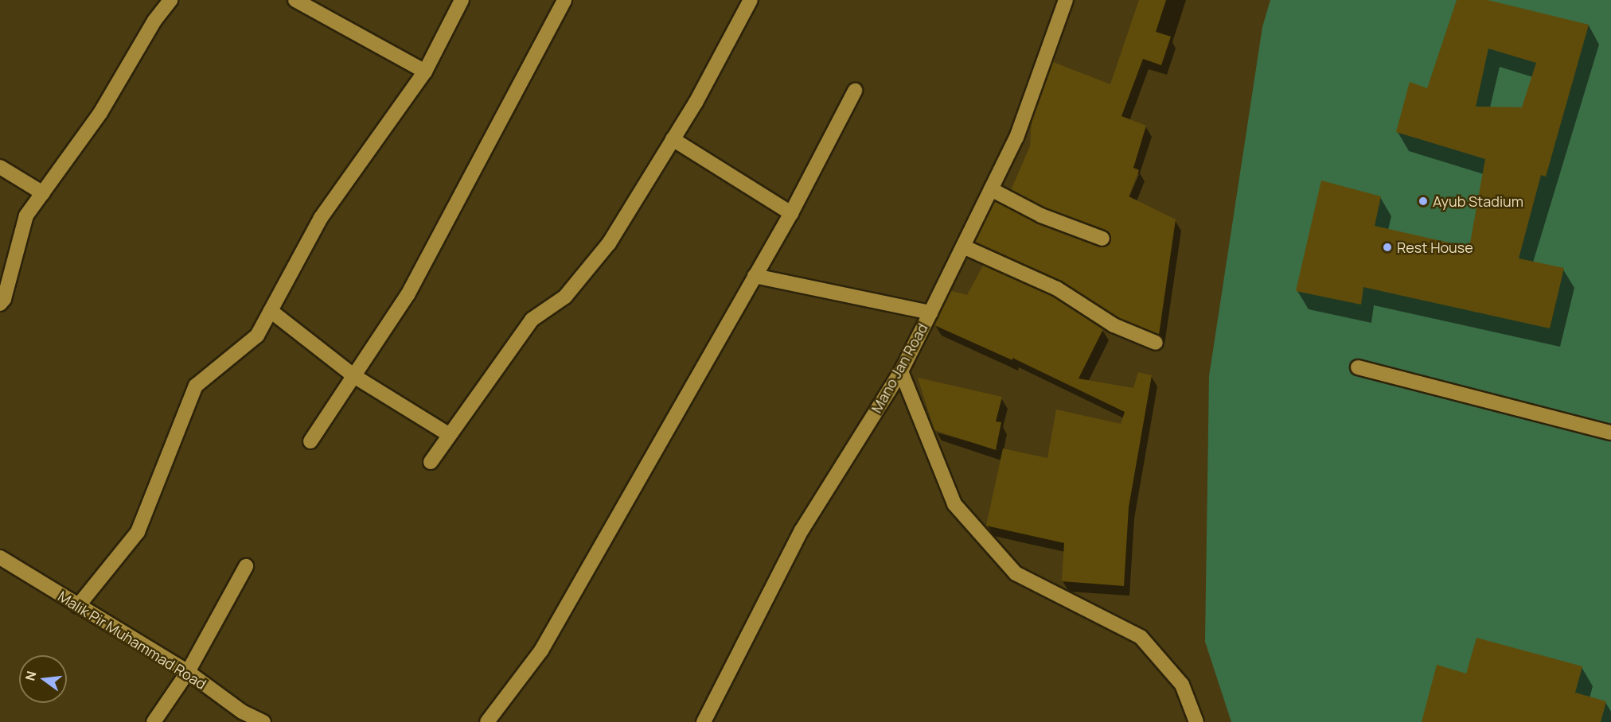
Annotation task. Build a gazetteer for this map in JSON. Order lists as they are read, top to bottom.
{
  "streets": {
    "street": ["Mano Jan Road", "Malik Pir Muhammad Road"]
  },
  "places": ["Ayub Stadium", "Rest House"],
  "north": "left"
}
